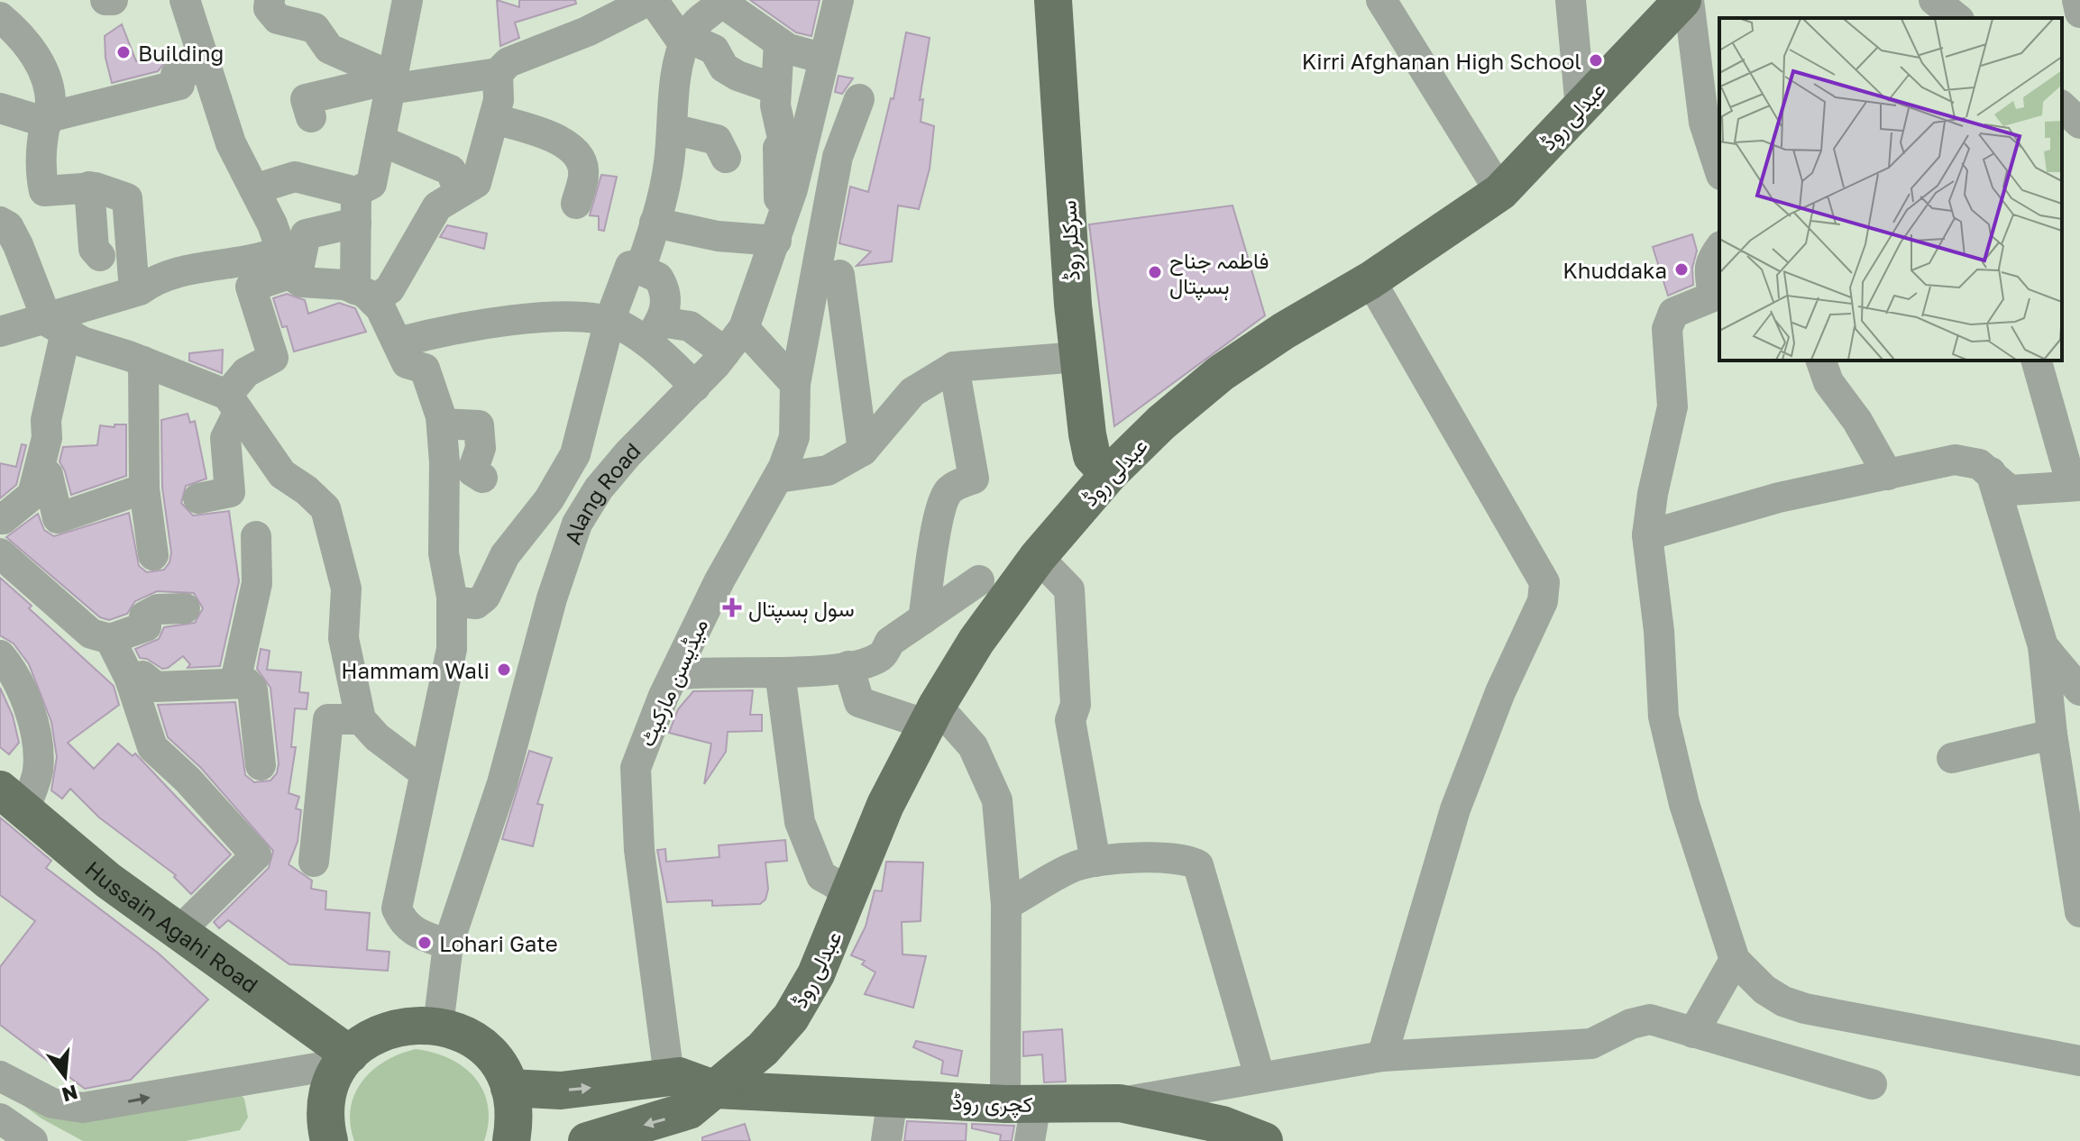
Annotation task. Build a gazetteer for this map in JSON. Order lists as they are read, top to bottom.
{
  "streets": {
    "main road": [
      "عبدلی روڈ",
      "سرکلر روڈ",
      "Hussain Agahi Road",
      "کچری روڈ"
    ],
    "street": ["Alang Road", "میڈیسن مارکیٹ"]
  },
  "crossings": [
    ["عبدلی روڈ", "سرکلر روڈ"],
    ["عبدلی روڈ", "کچری روڈ"]
  ],
  "places": {
    "other": [
      "Building",
      "Kirri Afghanan High School",
      "Khuddaka",
      "فاطمہ جناح ہسپتال",
      "Hammam Wali",
      "Lohari Gate"
    ],
    "health": ["سول ہسپتال"]
  },
  "north": "bottom"
}
